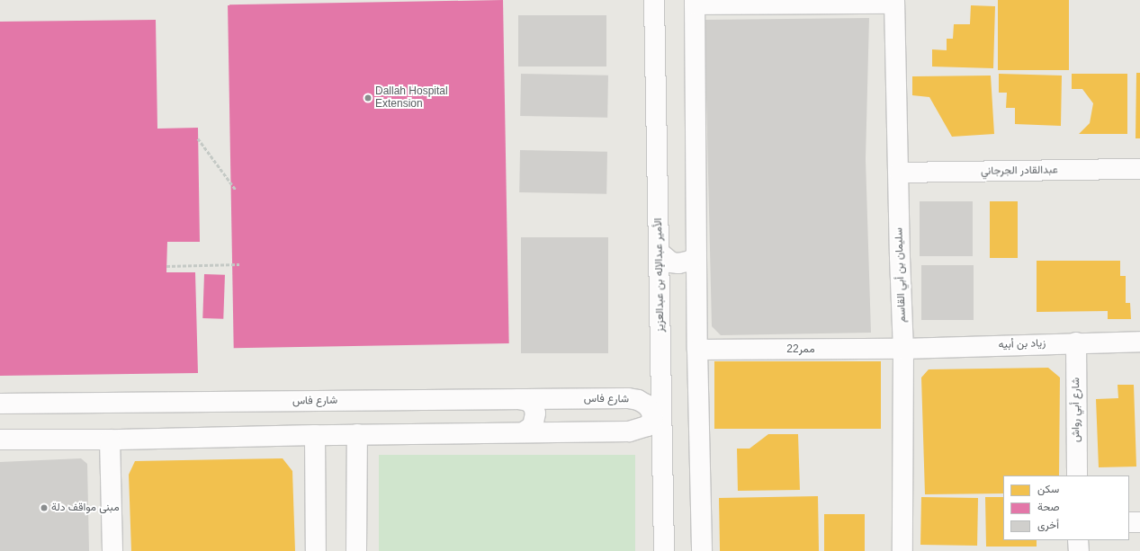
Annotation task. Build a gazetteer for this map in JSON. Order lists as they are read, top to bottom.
{
  "streets": {
    "street": [
      "عبدالقادر الجرجاني",
      "الأمير عبدالإله بن عبدالعزيز",
      "سليمان بن أبي القاسم",
      "زياد بن أبيه",
      "ممر22",
      "شارع فاس",
      "شارع أبي رواش"
    ]
  },
  "crossings": [
    ["عبدالقادر الجرجاني", "سليمان بن أبي القاسم"],
    ["سليمان بن أبي القاسم", "زياد بن أبيه"],
    ["سليمان بن أبي القاسم", "ممر22"],
    ["زياد بن أبيه", "ممر22"],
    ["زياد بن أبيه", "شارع أبي رواش"]
  ],
  "places": ["Dallah Hospital Extension", "مبنى مواقف دلة"],
  "legend": ["سكن", "صحة", "أخرى"]
}
